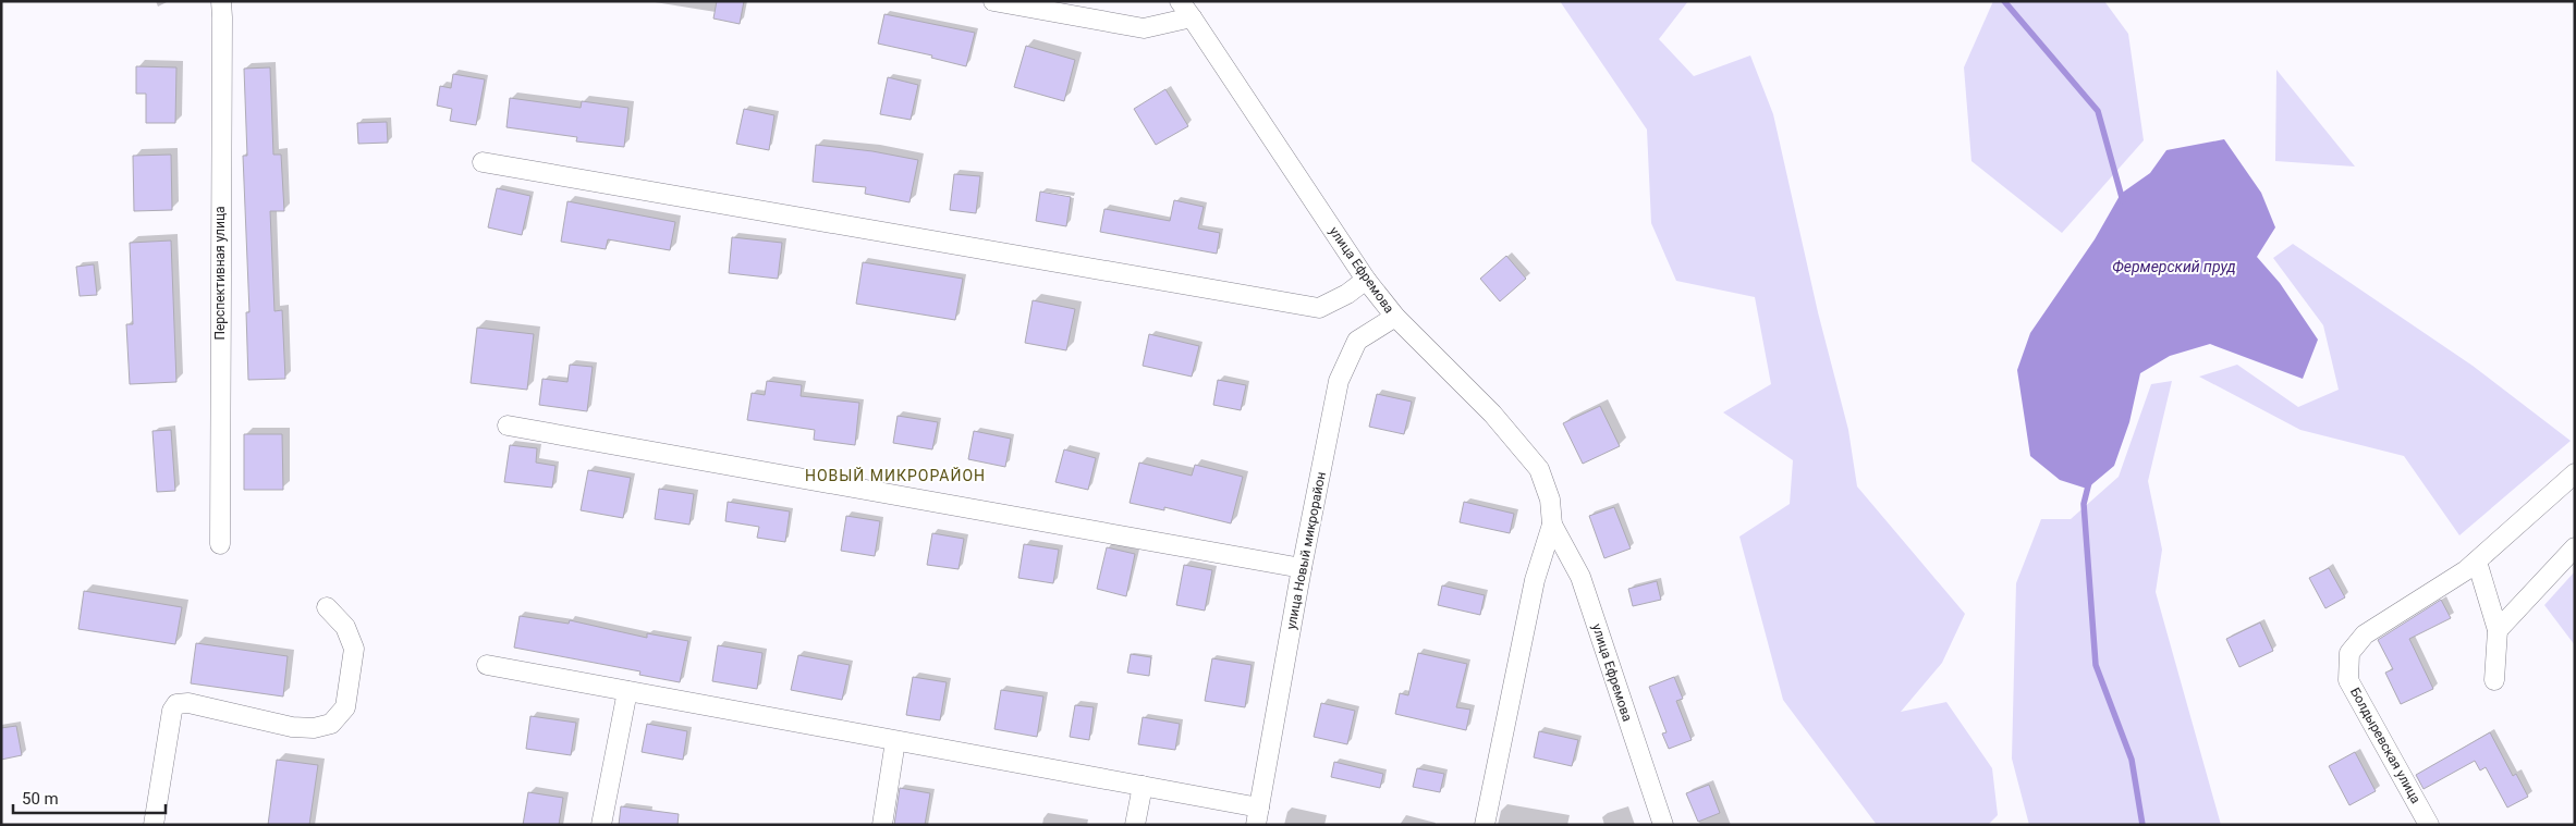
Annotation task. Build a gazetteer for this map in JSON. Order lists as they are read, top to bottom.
{
  "streets": {
    "street": [
      "улица Ефремова",
      "Перспективная улица",
      "улица Новый микрорайон",
      "Болдыревская улица"
    ]
  },
  "crossings": [
    ["улица Ефремова", "улица Новый микрорайон"]
  ],
  "districts": ["НОВЫЙ МИКРОРАЙОН"],
  "water": ["Фермерский пруд"],
  "scale_bar": "50 m"
}
